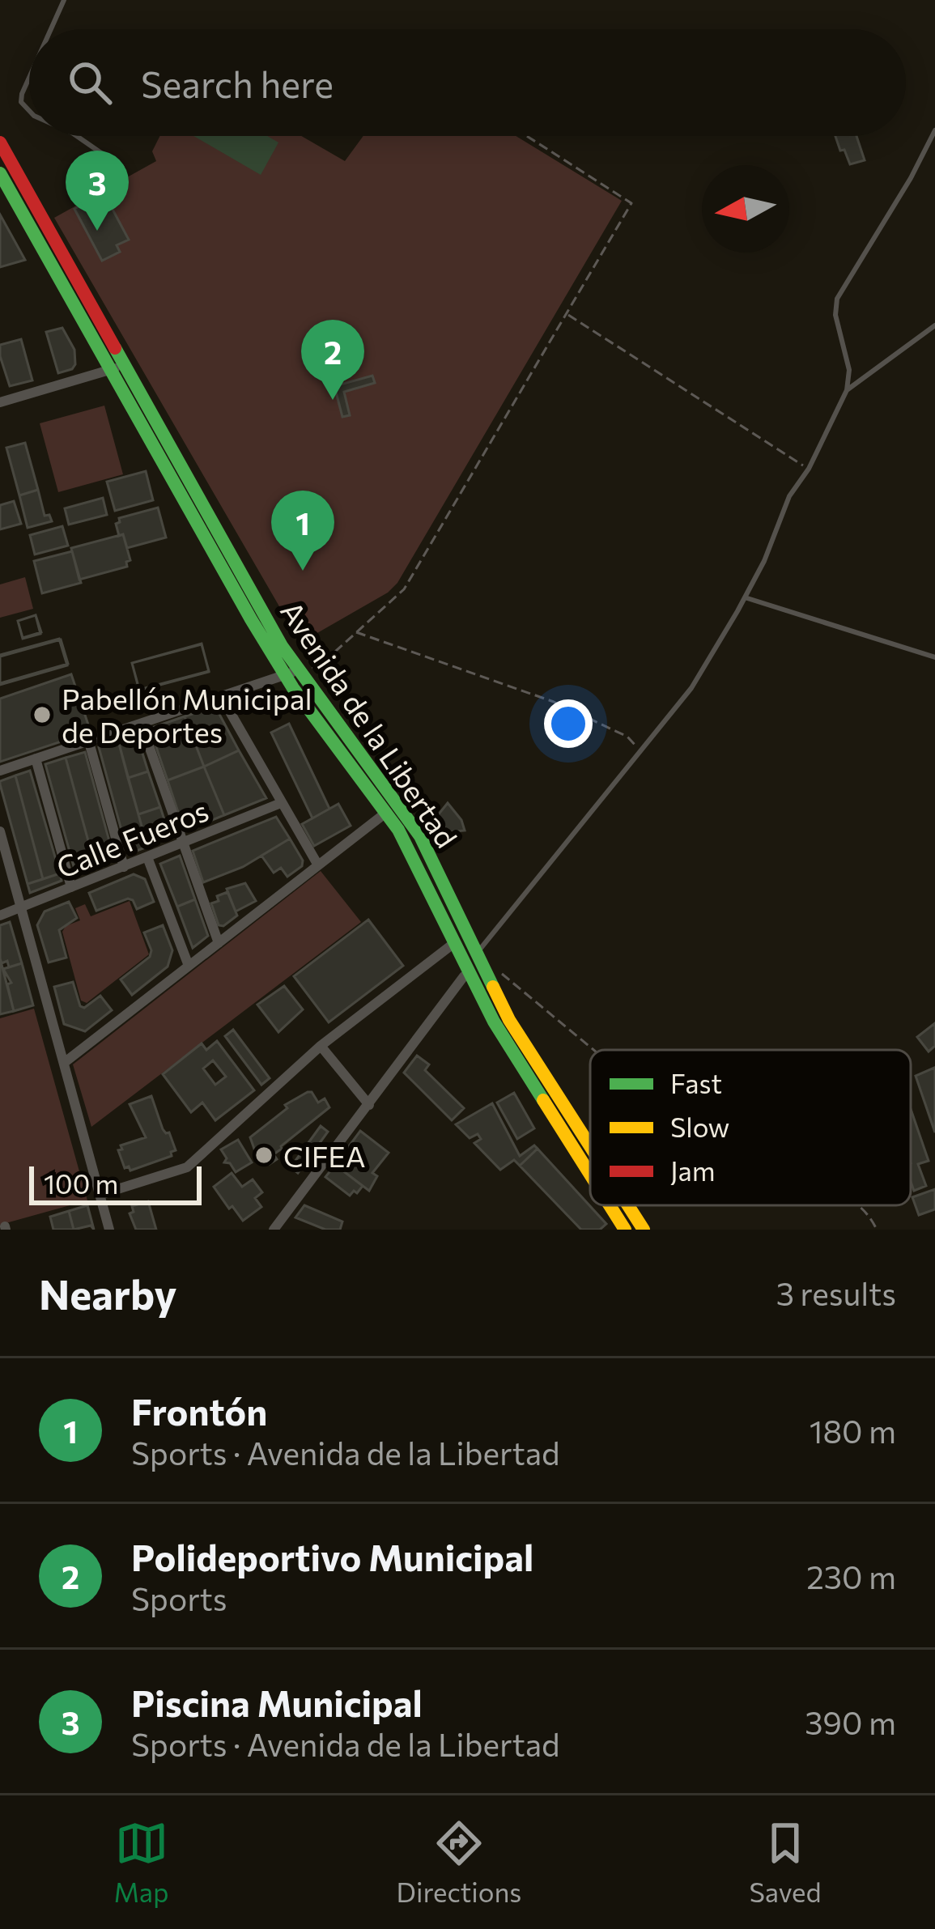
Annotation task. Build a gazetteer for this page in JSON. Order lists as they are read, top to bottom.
{
  "streets": {
    "main road": ["Avenida de la Libertad"],
    "street": ["Calle Fueros"]
  },
  "places": ["Pabellón Municipal de Deportes", "CIFEA"],
  "legend": ["Fast", "Slow", "Jam"],
  "scale_bar": "100 m",
  "north": "left",
  "page": {
    "search": "Search here",
    "pins": ["3", "2", "1"],
    "scale": "100 m",
    "heading": ["Nearby", "3 results"],
    "list": [
      {
        "mark": "1",
        "name": "Frontón",
        "note": "Sports · Avenida de la Libertad",
        "value": "180 m"
      },
      {
        "mark": "2",
        "name": "Polideportivo Municipal",
        "note": "Sports",
        "value": "230 m"
      },
      {
        "mark": "3",
        "name": "Piscina Municipal",
        "note": "Sports · Avenida de la Libertad",
        "value": "390 m"
      }
    ],
    "nav": ["Map", "Directions", "Saved"]
  }
}
